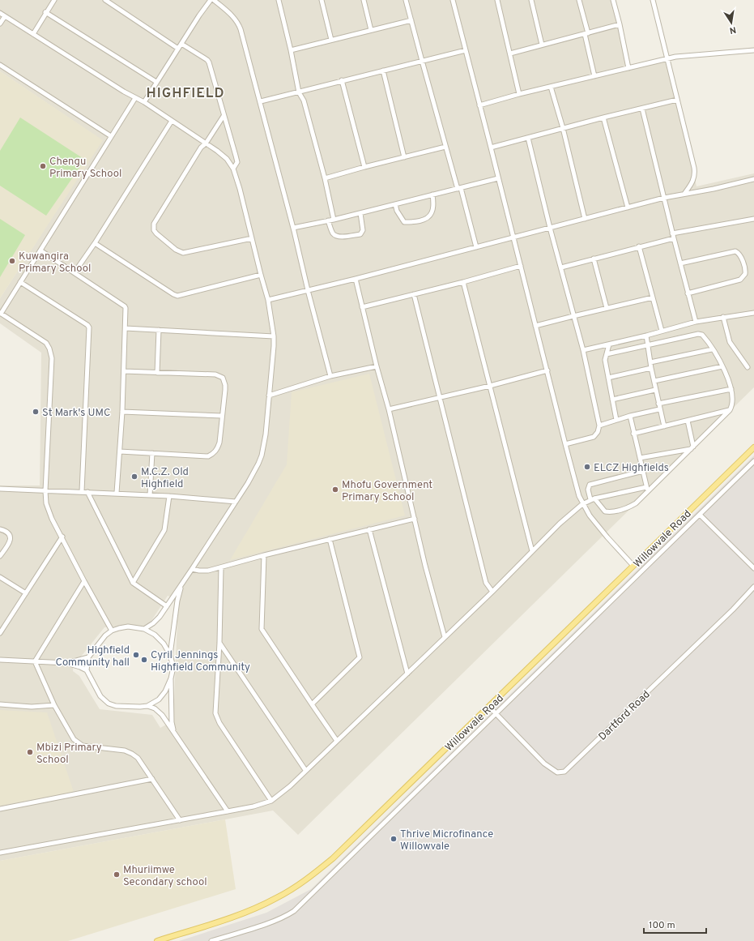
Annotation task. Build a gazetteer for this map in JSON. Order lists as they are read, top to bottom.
{
  "streets": {
    "main road": ["Willowvale Road"],
    "street": ["Dartford Road"]
  },
  "crossings": [
    ["Willowvale Road", "Dartford Road"]
  ],
  "districts": ["HIGHFIELD"],
  "places": [
    "Chengu Primary School",
    "Kuwangira Primary School",
    "St Mark's UMC",
    "ELCZ Highfields",
    "M.C.Z. Old Highfield",
    "Mhofu Government Primary School",
    "Highfield Community hall",
    "Cyril Jennings Highfield Community",
    "Mbizi Primary School",
    "Thrive Microfinance Willowvale",
    "Mhuriimwe Secondary school"
  ],
  "scale_bar": "100 m",
  "north": "bottom"
}
